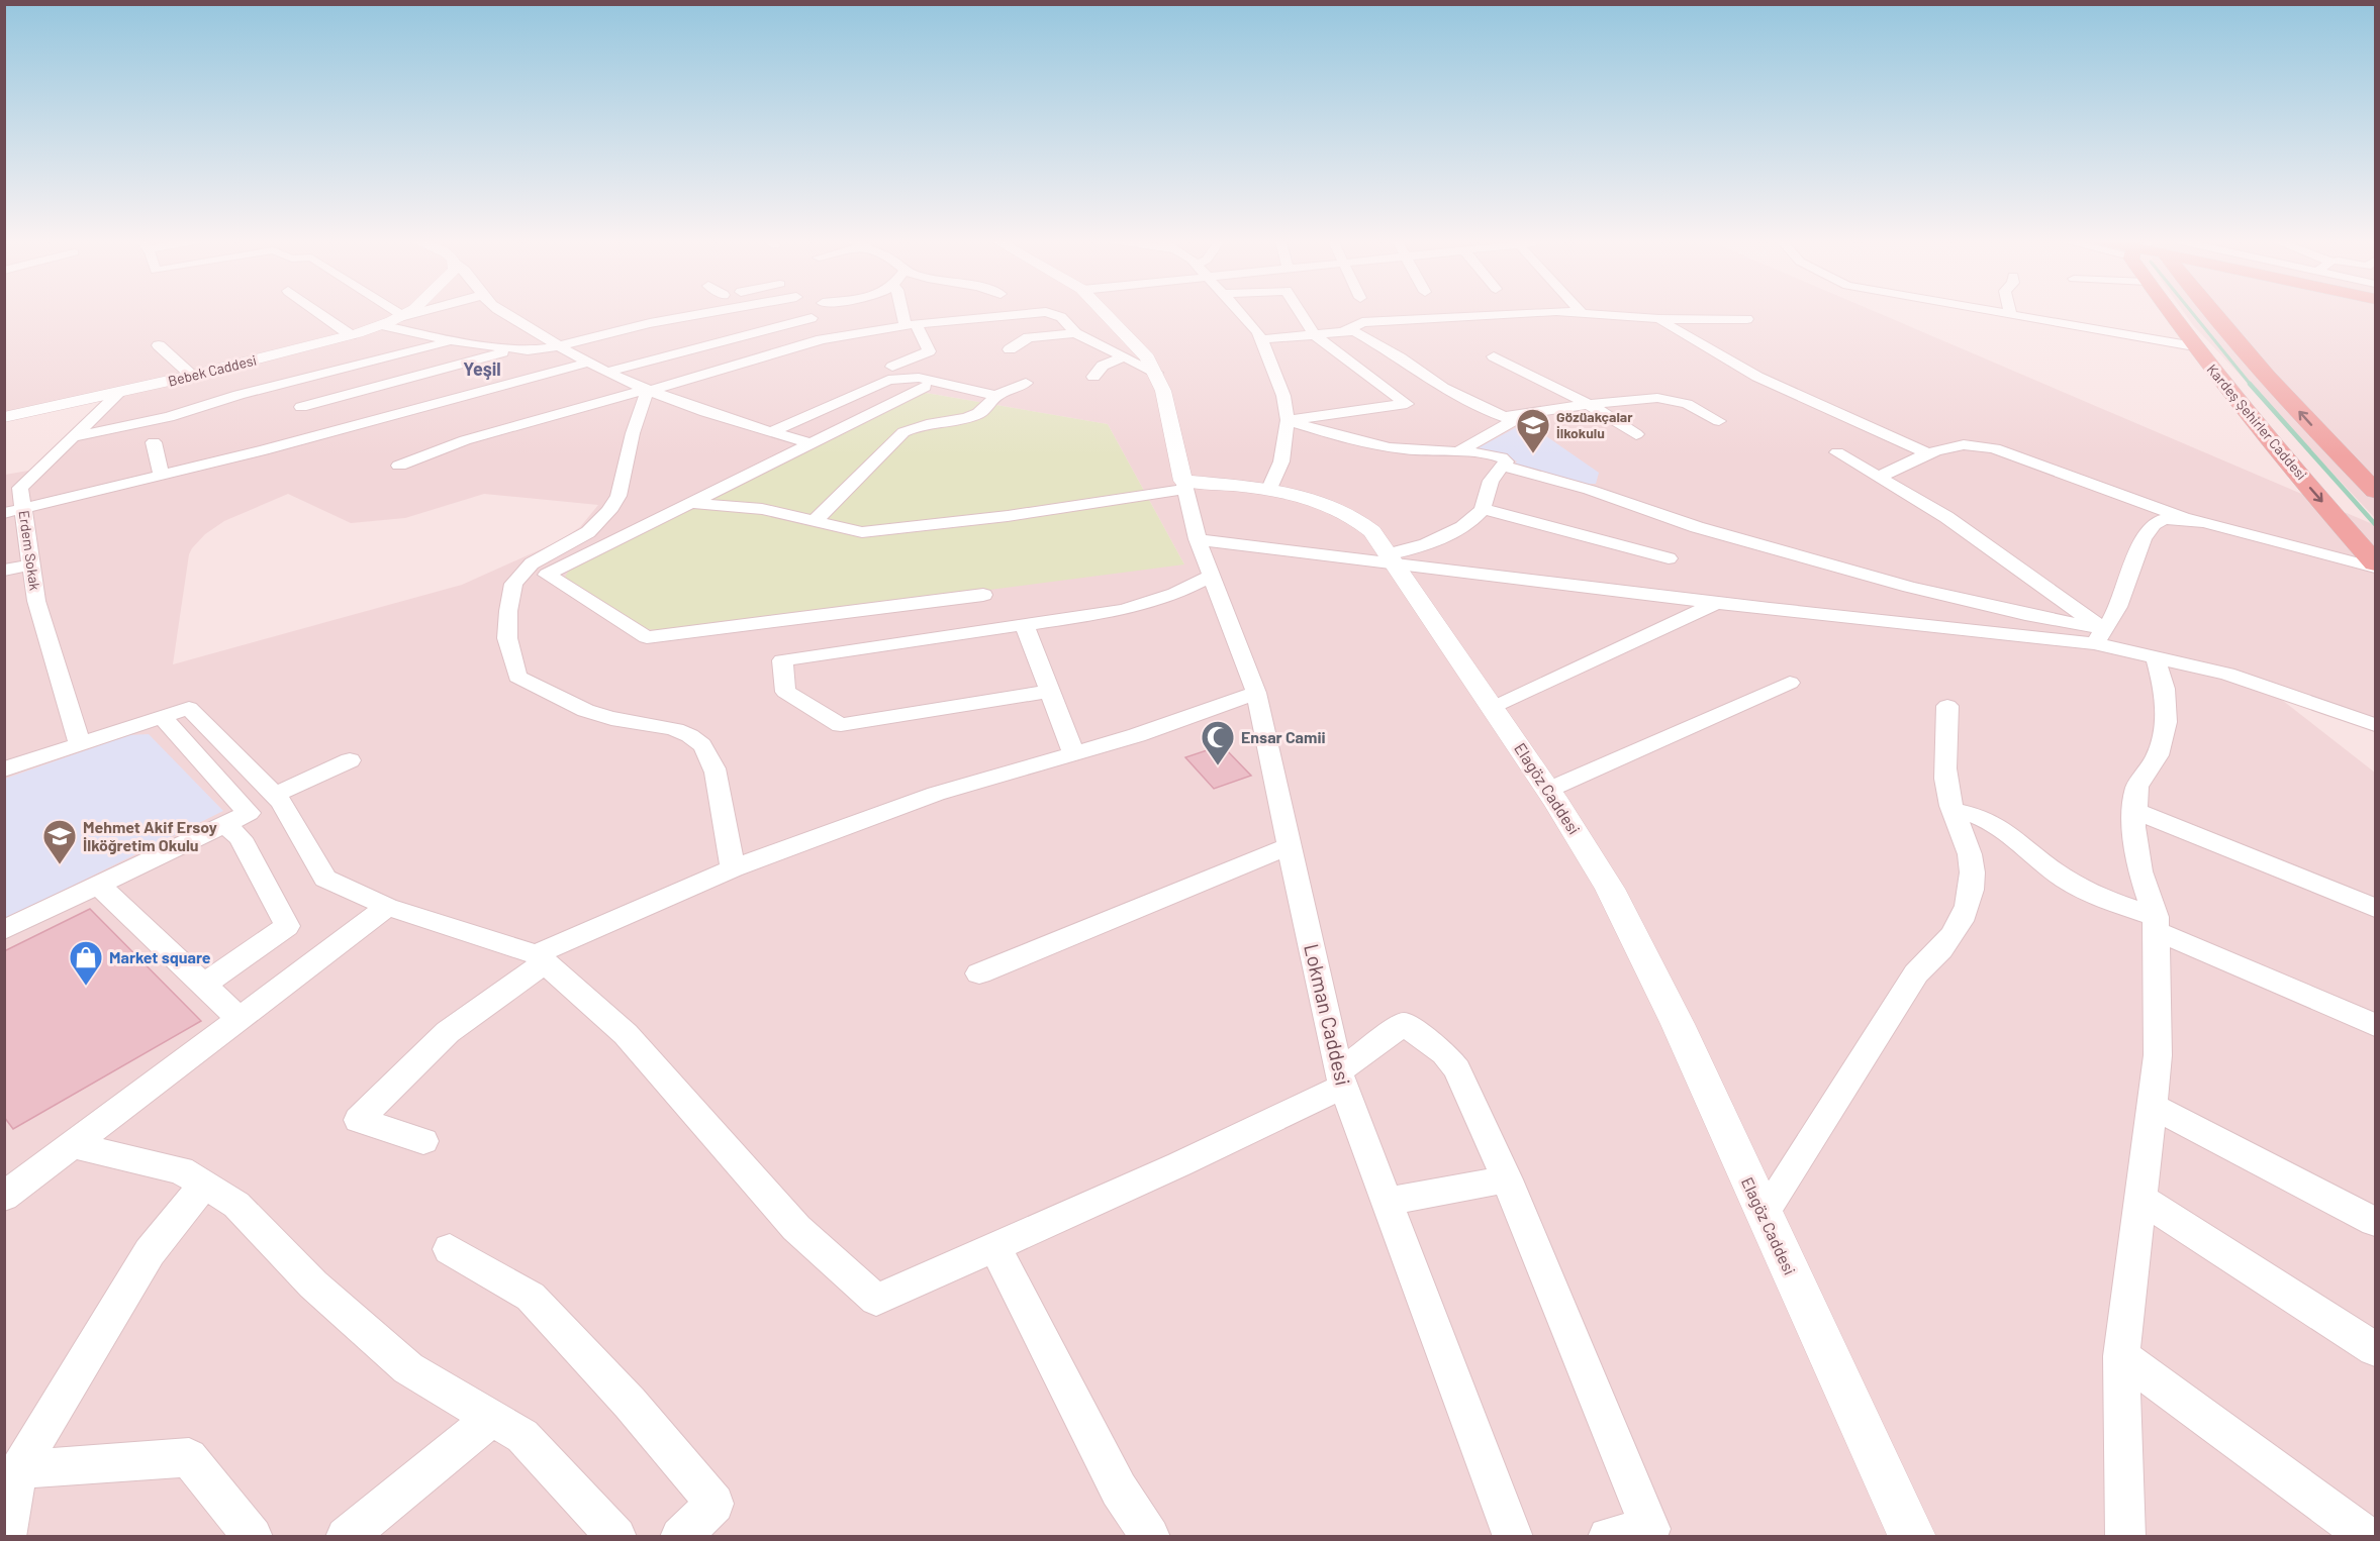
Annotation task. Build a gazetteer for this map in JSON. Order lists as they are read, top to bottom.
{
  "streets": {
    "main road": ["Kardeş Şehirler Caddesi"],
    "street": [
      "Bebek Caddesi",
      "Erdem Sokak",
      "Elagöz Caddesi",
      "Lokman Caddesi"
    ]
  },
  "crossings": [
    ["Bebek Caddesi", "Erdem Sokak"],
    ["Elagöz Caddesi", "Lokman Caddesi"]
  ],
  "districts": ["Yeşil"],
  "places": {
    "school or university": ["Gözüakçalar İlkokulu", "Mehmet Akif Ersoy İlköğretim Okulu"],
    "mosque": ["Ensar Camii"],
    "shop": ["Market square"]
  }
}
